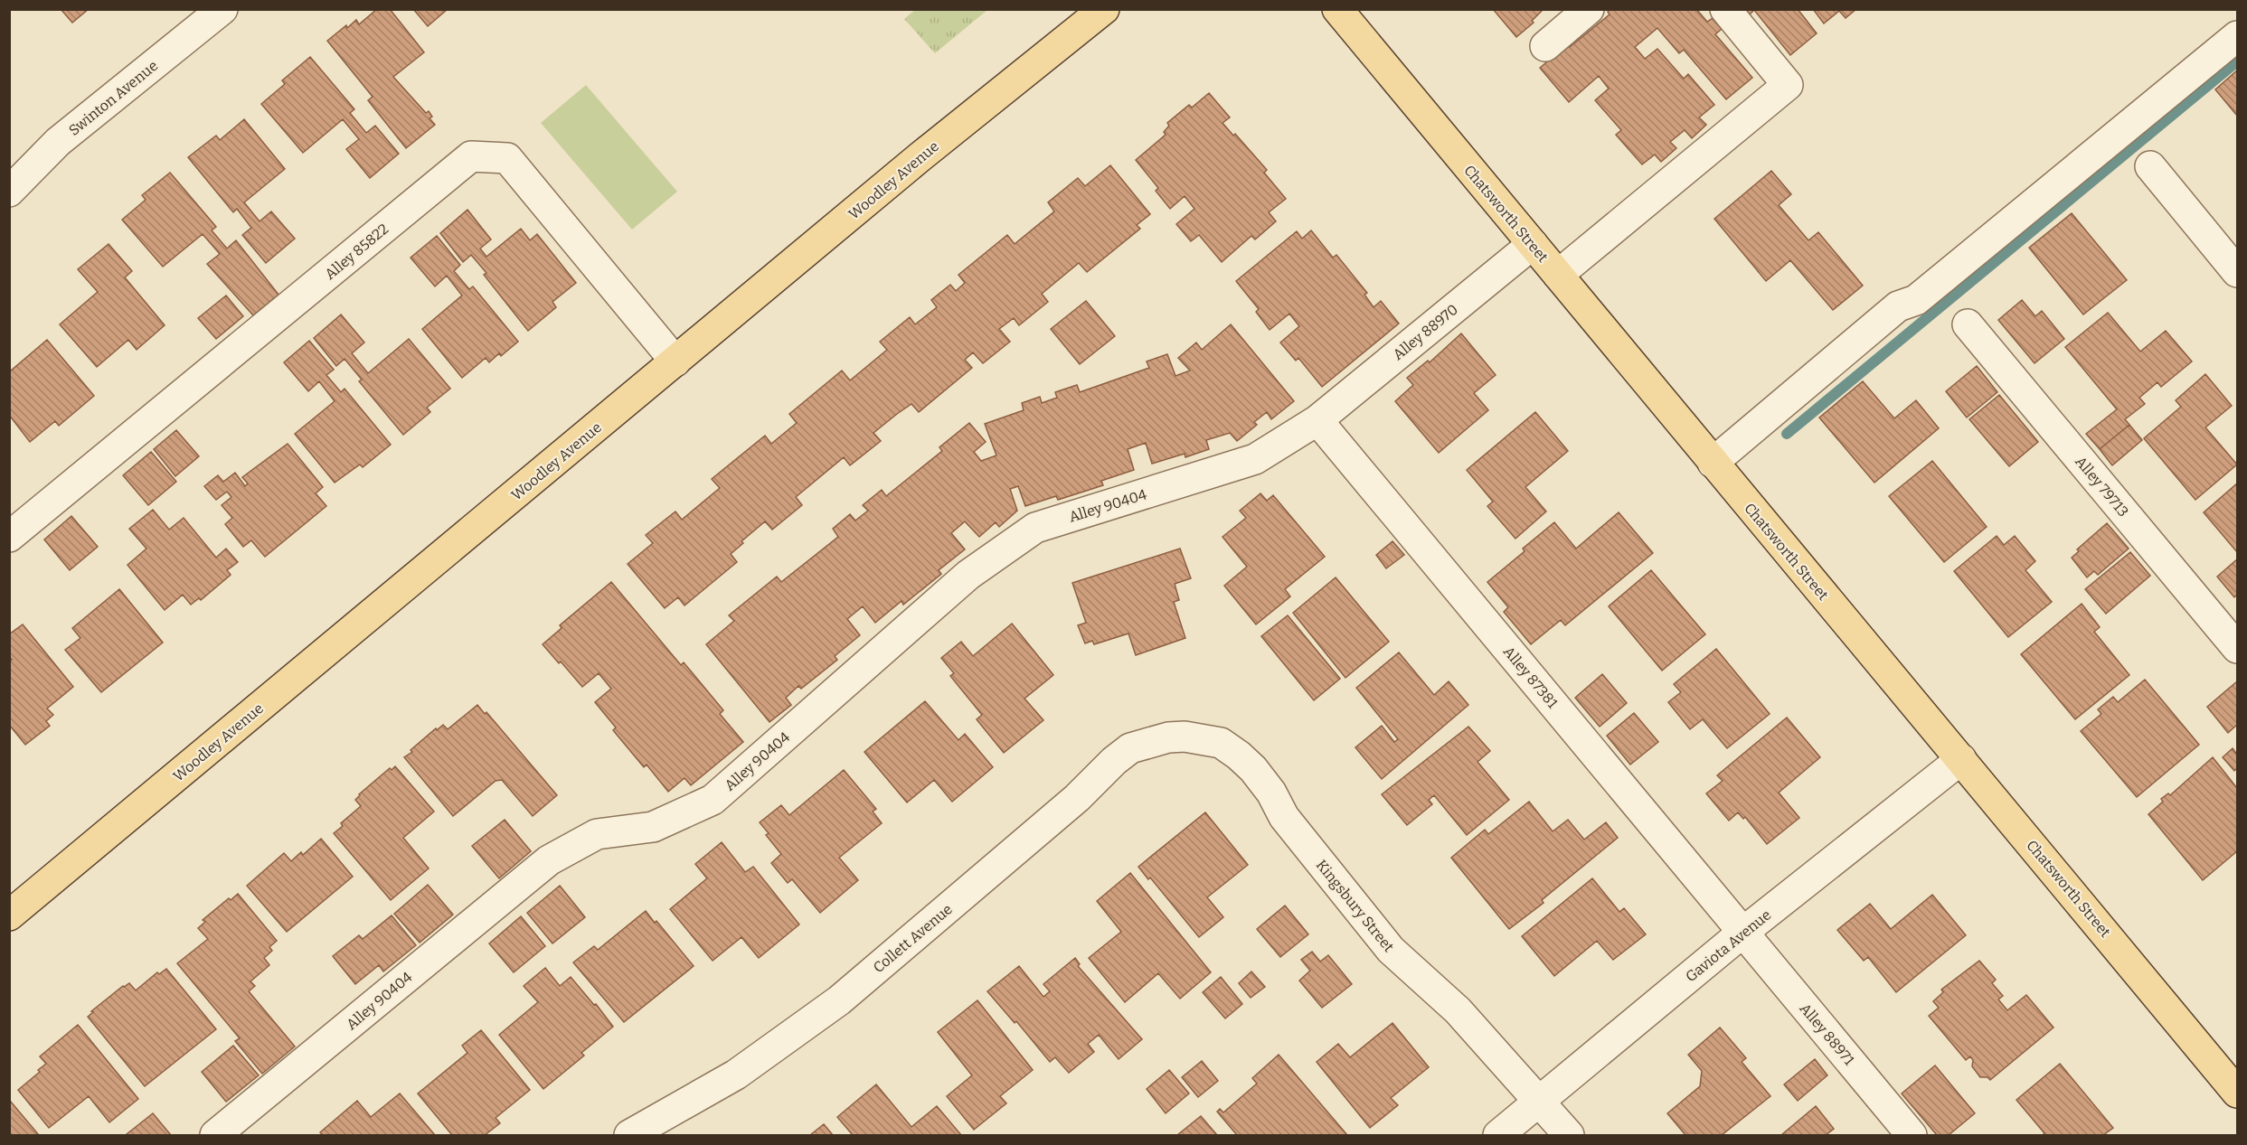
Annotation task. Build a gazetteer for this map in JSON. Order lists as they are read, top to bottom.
{
  "streets": {
    "main road": ["Woodley Avenue", "Chatsworth Street"],
    "street": [
      "Swinton Avenue",
      "Alley 85822",
      "Alley 88970",
      "Alley 79713",
      "Alley 90404",
      "Alley 87381",
      "Kingsbury Street",
      "Collett Avenue",
      "Gaviota Avenue",
      "Alley 88971"
    ]
  },
  "crossings": [
    ["Woodley Avenue", "Alley 85822"],
    ["Chatsworth Street", "Alley 88970"],
    ["Chatsworth Street", "Gaviota Avenue"],
    ["Alley 88970", "Alley 90404"],
    ["Alley 88970", "Alley 87381"],
    ["Alley 90404", "Alley 87381"],
    ["Alley 87381", "Gaviota Avenue"],
    ["Alley 87381", "Alley 88971"],
    ["Kingsbury Street", "Collett Avenue"],
    ["Kingsbury Street", "Gaviota Avenue"],
    ["Gaviota Avenue", "Alley 88971"]
  ]
}
